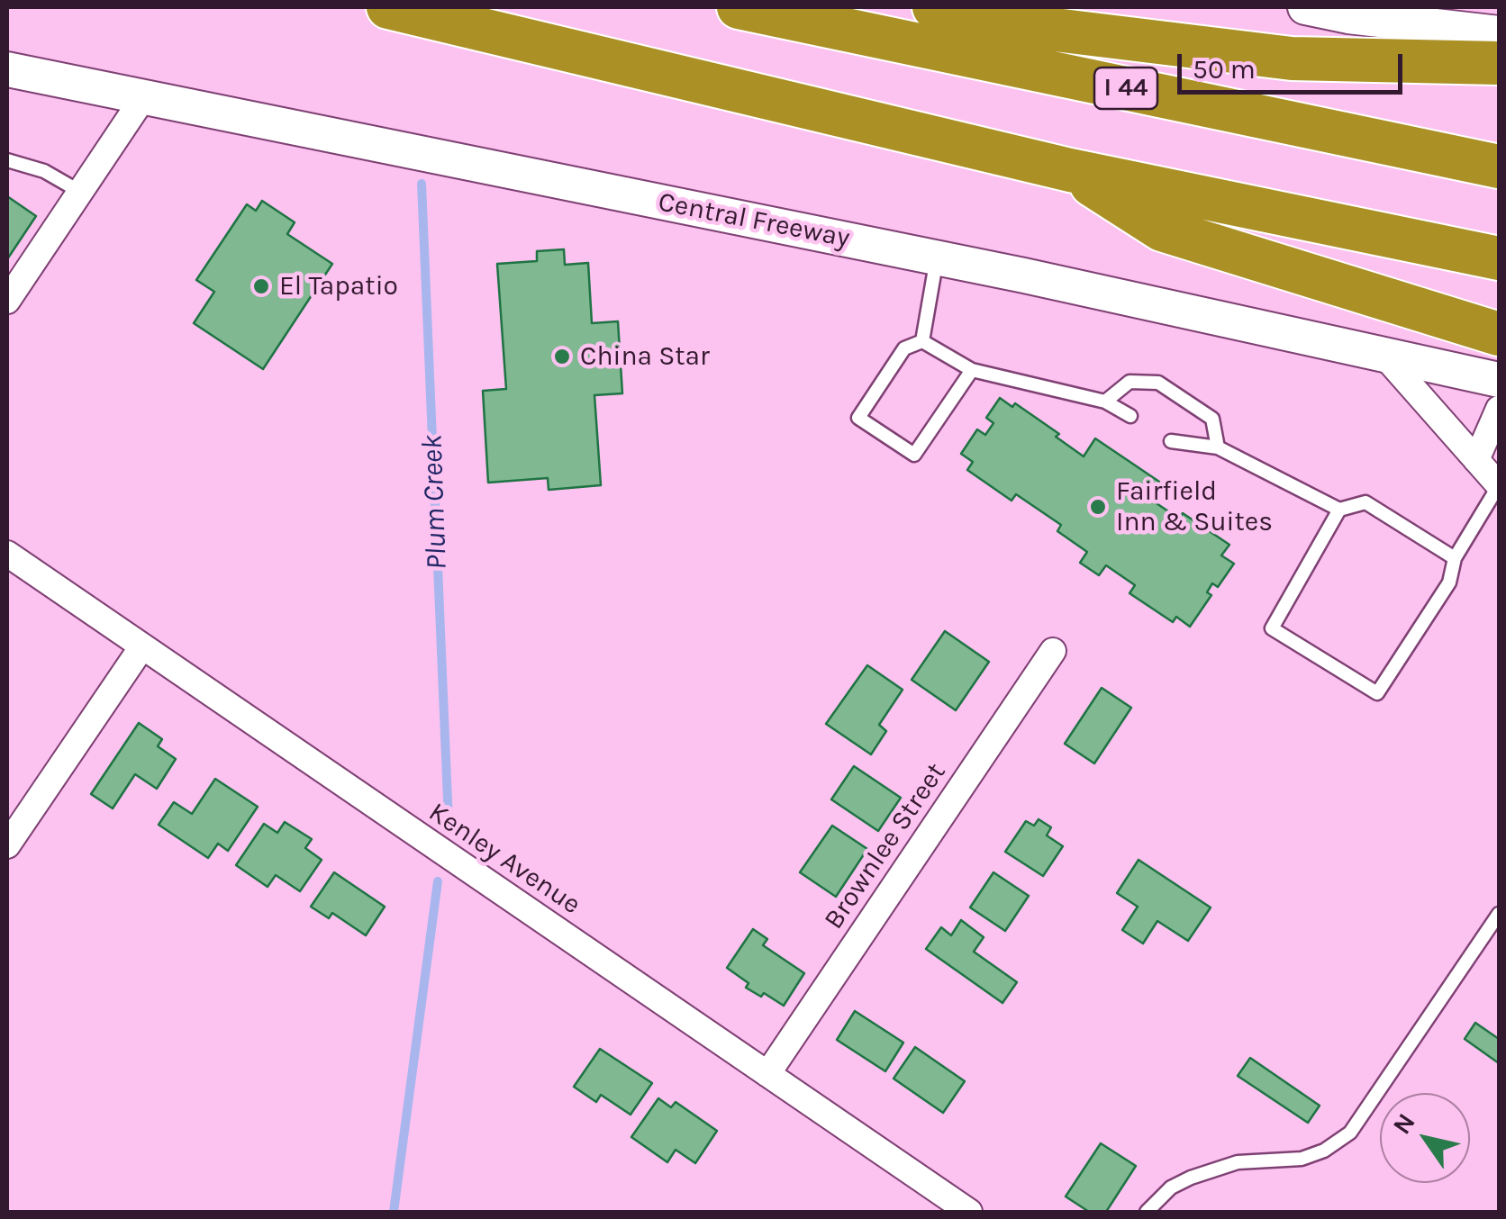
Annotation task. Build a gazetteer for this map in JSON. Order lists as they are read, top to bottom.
{
  "streets": {
    "highway": ["I 44"],
    "main road": ["Central Freeway"],
    "street": ["Brownlee Street", "Kenley Avenue"]
  },
  "crossings": [
    ["Brownlee Street", "Kenley Avenue"]
  ],
  "water": ["Plum Creek"],
  "places": ["El Tapatio", "China Star", "Fairfield Inn & Suites"],
  "scale_bar": "50 m",
  "north": "top left"
}
